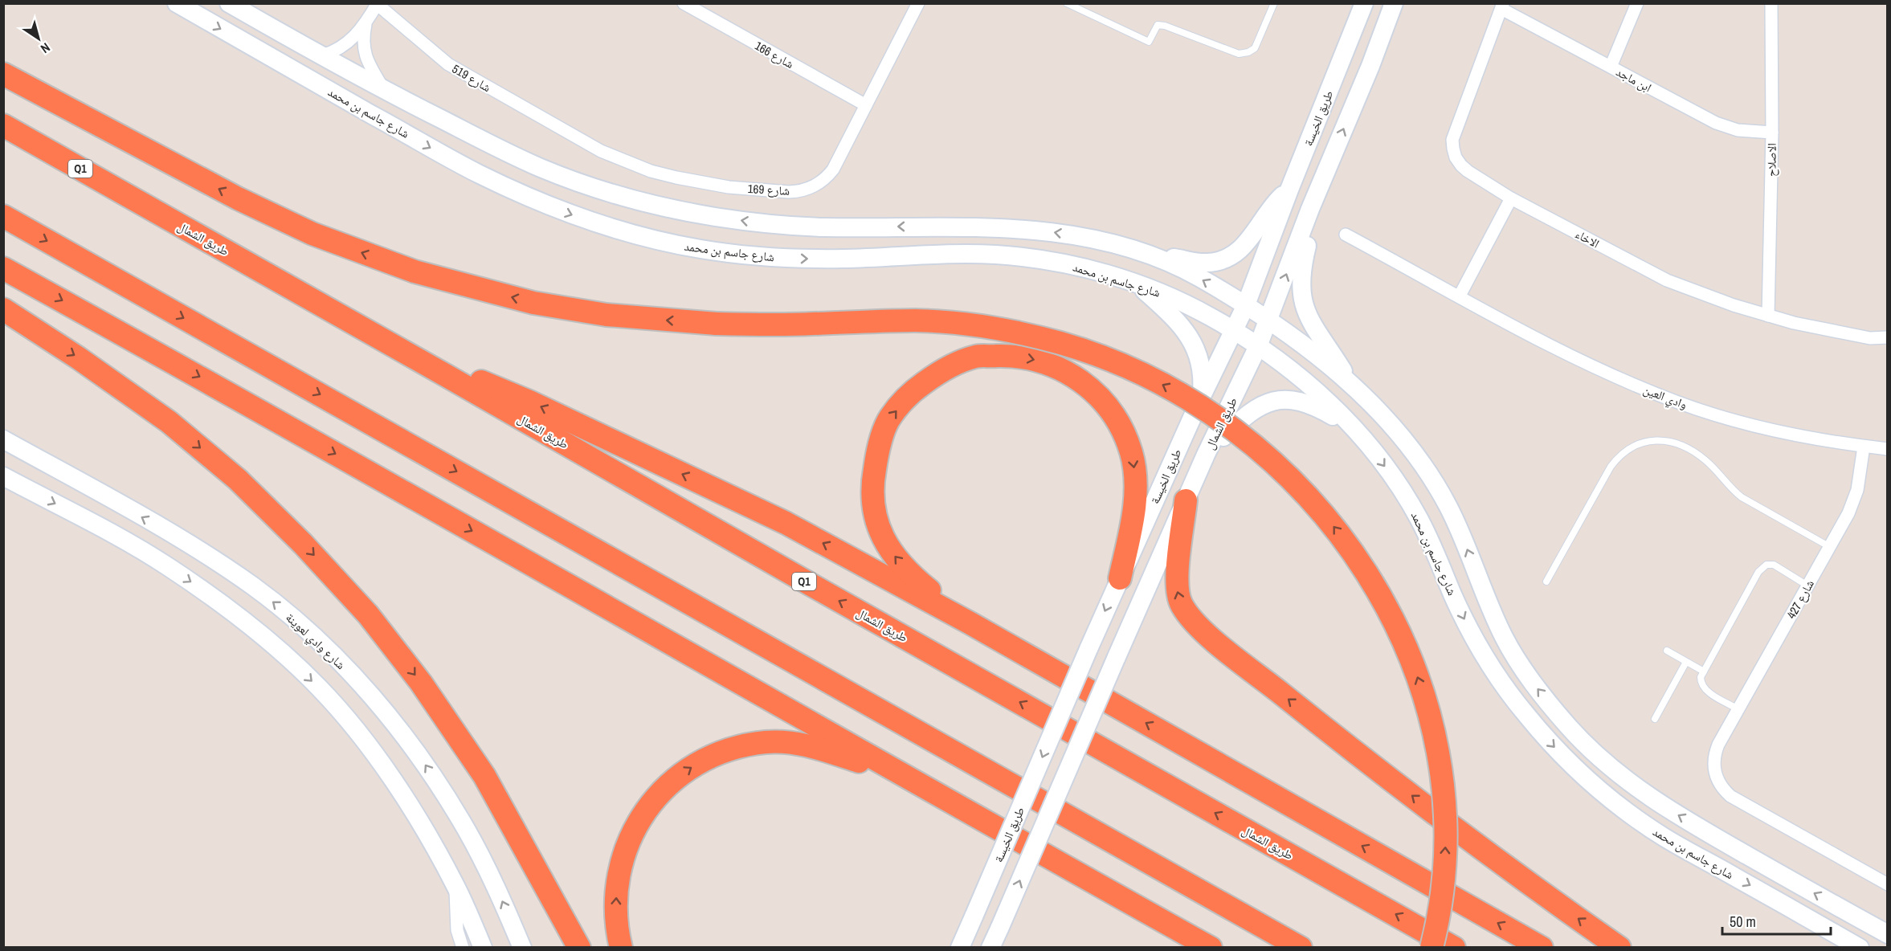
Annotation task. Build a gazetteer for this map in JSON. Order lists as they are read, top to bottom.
{
  "streets": {
    "highway": ["Q1", "طريق الشمال"],
    "main road": ["شارع جاسم بن محمد", "طريق الخيسة", "شارع وادي لعوينة"],
    "street": [
      "شارع 166",
      "شارع 519",
      "ابن ماجد",
      "الاصلاح",
      "شارع 169",
      "الاخاء",
      "وادي العين",
      "شارع 427"
    ]
  },
  "crossings": [
    ["شارع 166", "شارع 169"],
    ["شارع 519", "شارع 169"],
    ["ابن ماجد", "الاصلاح"],
    ["ابن ماجد", "الاخاء"],
    ["شارع جاسم بن محمد", "طريق الخيسة"],
    ["شارع جاسم بن محمد", "طريق الشمال"],
    ["الاصلاح", "الاخاء"],
    ["وادي العين", "شارع 427"]
  ],
  "one_way": ["طريق الخيسة"],
  "scale_bar": "50 m",
  "north": "bottom right"
}
